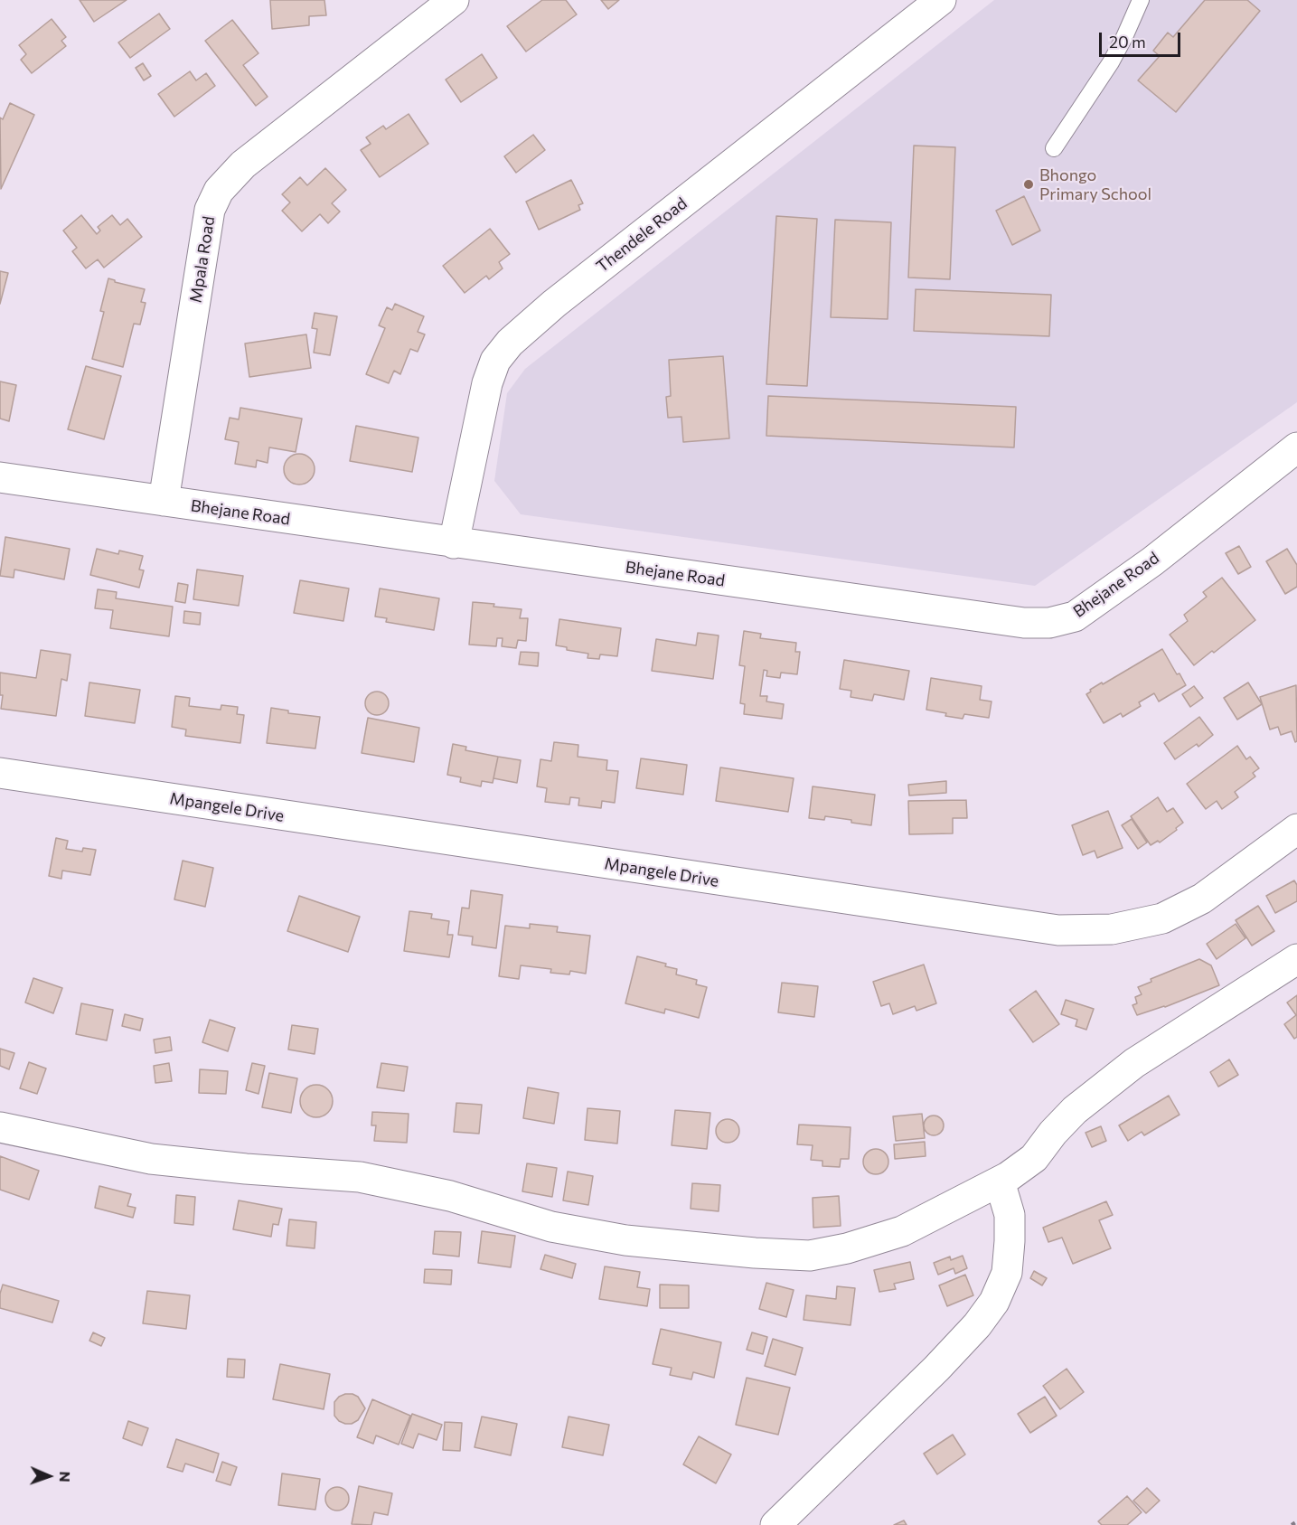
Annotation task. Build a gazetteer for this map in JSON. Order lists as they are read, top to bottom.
{
  "streets": {
    "street": [
      "Thendele Road",
      "Mpala Road",
      "Bhejane Road",
      "Mpangele Drive"
    ]
  },
  "crossings": [
    ["Thendele Road", "Bhejane Road"],
    ["Mpala Road", "Bhejane Road"]
  ],
  "places": ["Bhongo Primary School"],
  "scale_bar": "20 m",
  "north": "right"
}
